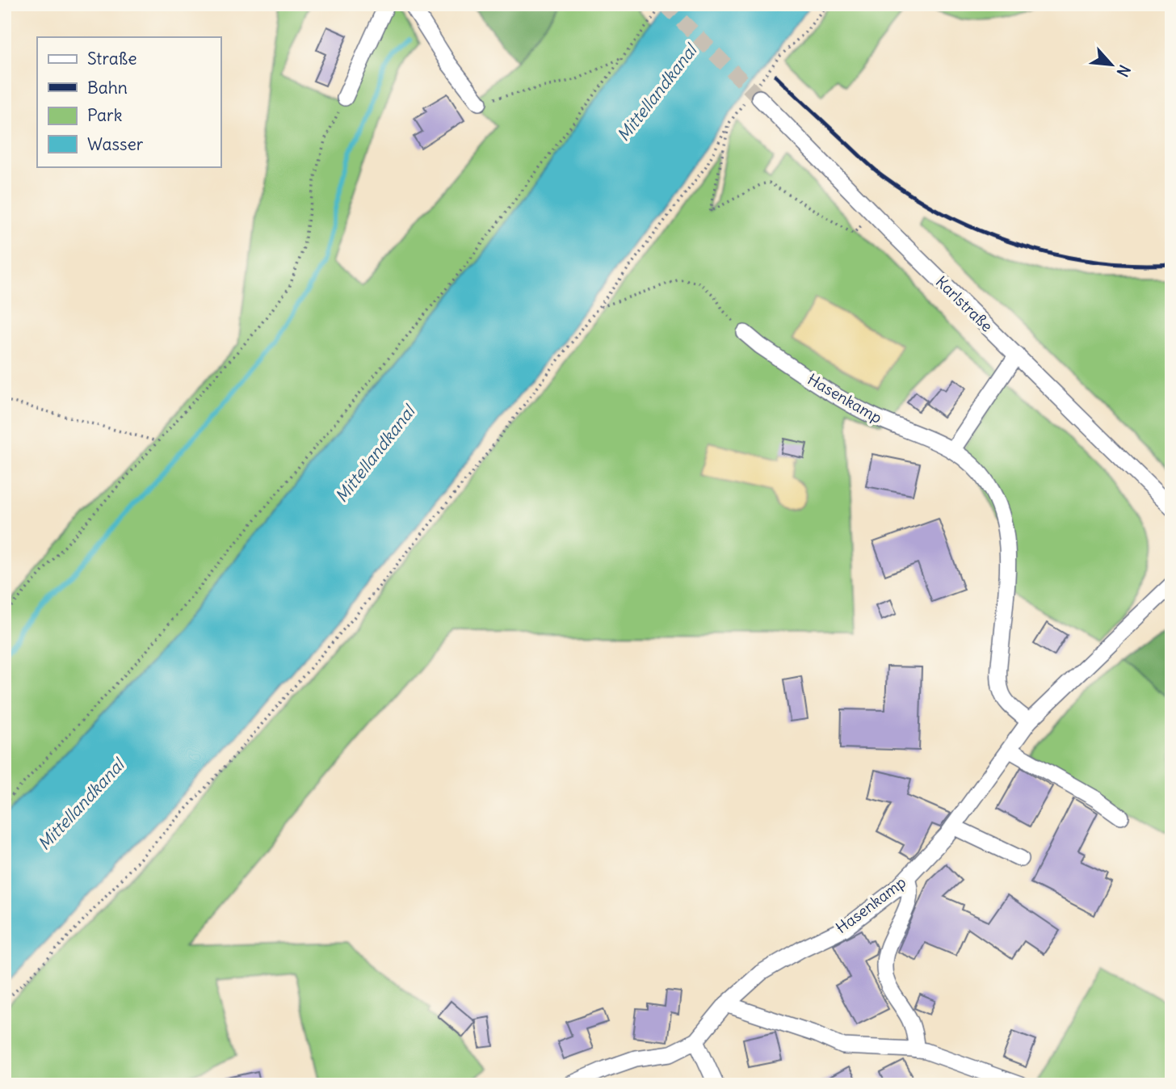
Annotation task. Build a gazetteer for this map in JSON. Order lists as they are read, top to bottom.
{
  "streets": {
    "street": ["Karlstraße", "Hasenkamp"]
  },
  "water": ["Mittellandkanal"],
  "legend": [
    "Straße",
    "Bahn",
    "Park",
    "Wasser"
  ],
  "north": "bottom right"
}
